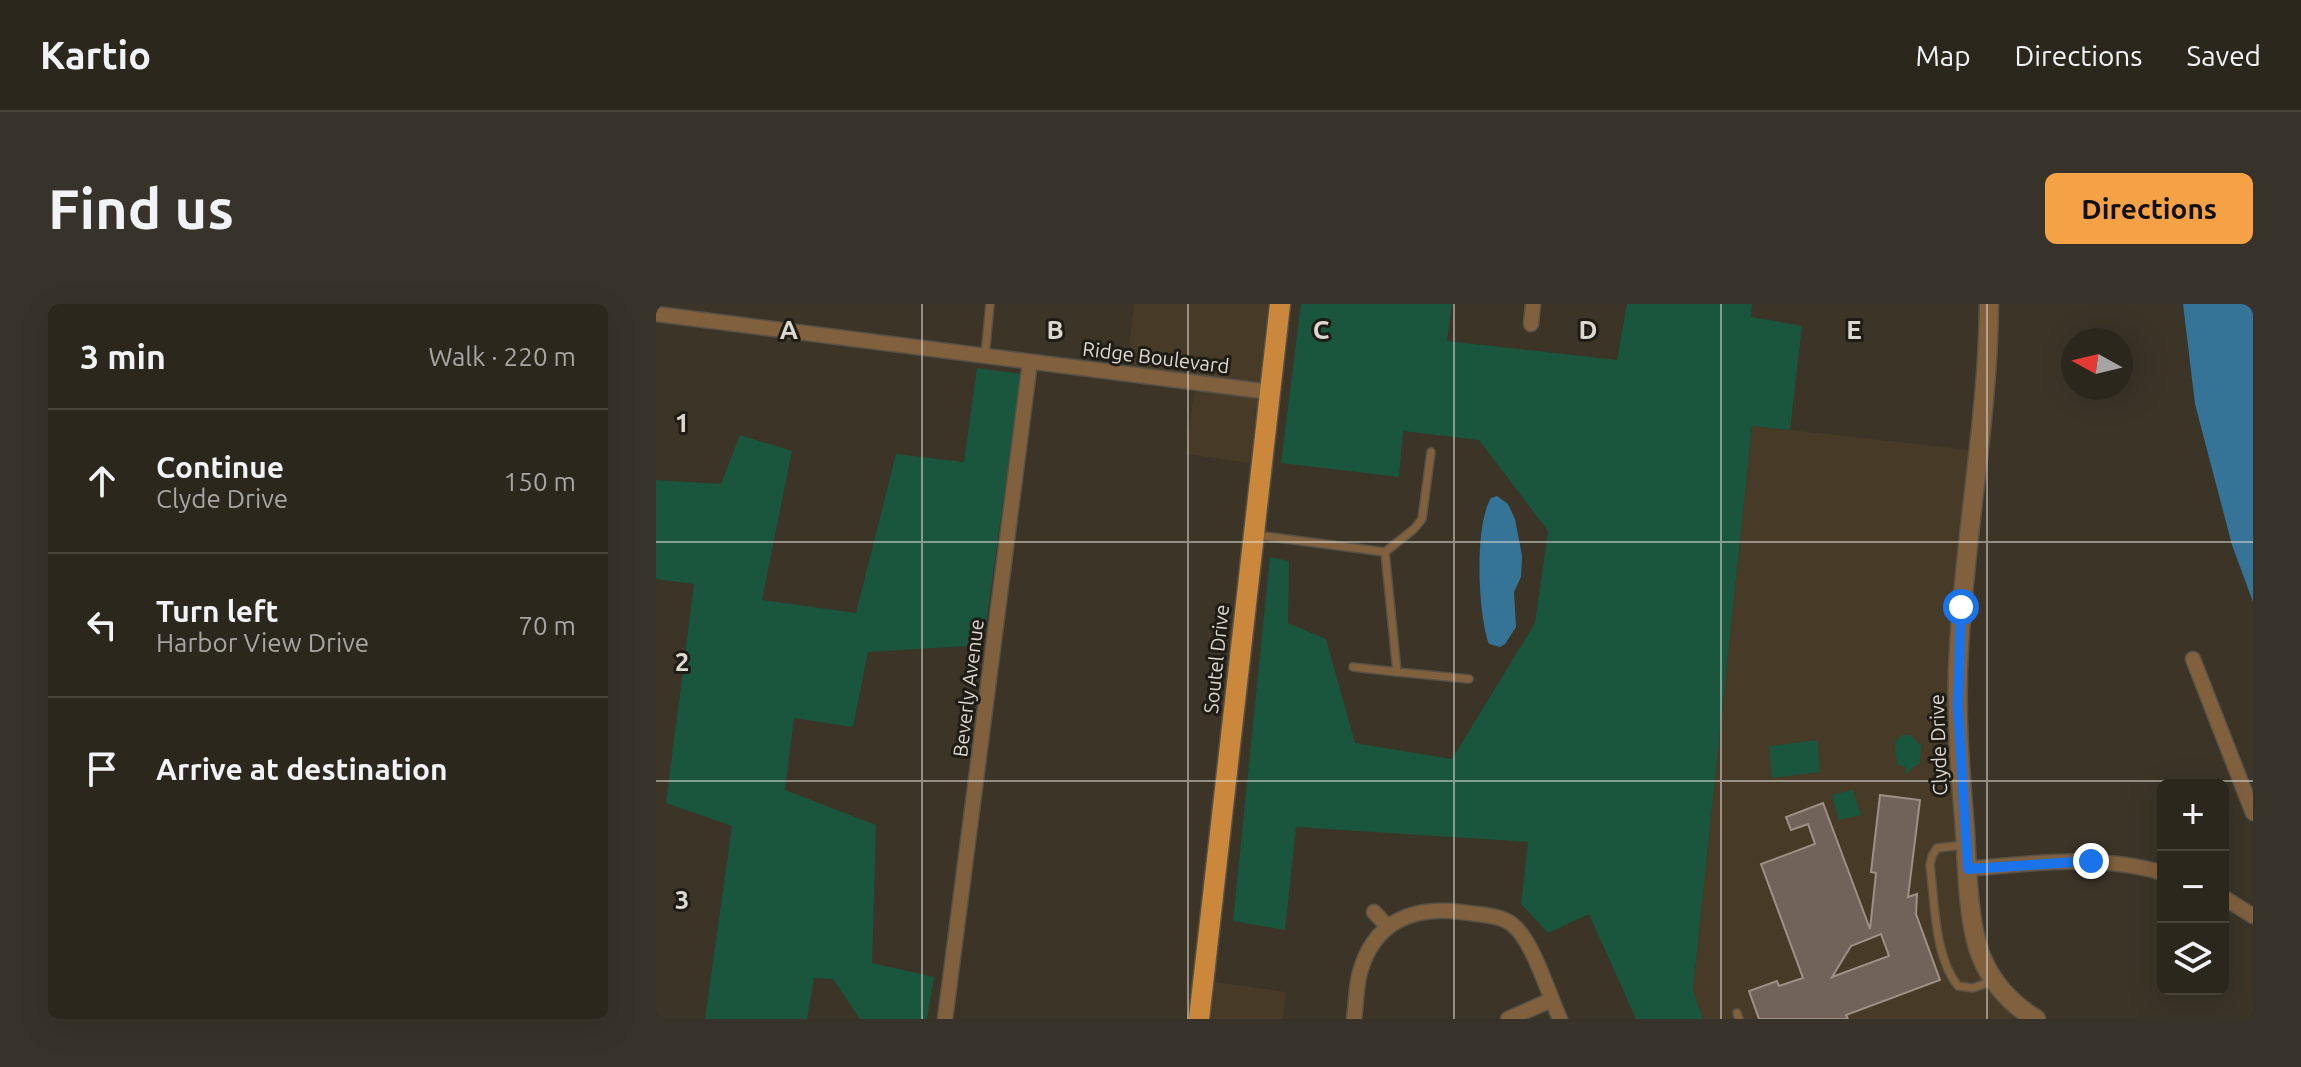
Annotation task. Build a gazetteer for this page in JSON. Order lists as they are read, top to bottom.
{
  "streets": {
    "main road": ["Soutel Drive"],
    "street": ["Ridge Boulevard", "Beverly Avenue", "Clyde Drive"]
  },
  "crossings": [
    ["Ridge Boulevard", "Soutel Drive"],
    ["Ridge Boulevard", "Beverly Avenue"]
  ],
  "north": "left",
  "page": {
    "header": "Kartio",
    "nav": ["Map", "Directions", "Saved"],
    "buttons": "Directions",
    "title": "Find us",
    "heading": ["3 min", "Walk · 220 m"],
    "list": [
      ["Continue", "Clyde Drive", "150 m"],
      ["Turn left", "Harbor View Drive", "70 m"],
      "Arrive at destination"
    ],
    "map_buttons": ["+", "−"]
  },
  "grid": {
    "columns": [
      "A",
      "B",
      "C",
      "D",
      "E"
    ],
    "rows": ["1", "2", "3"]
  }
}
